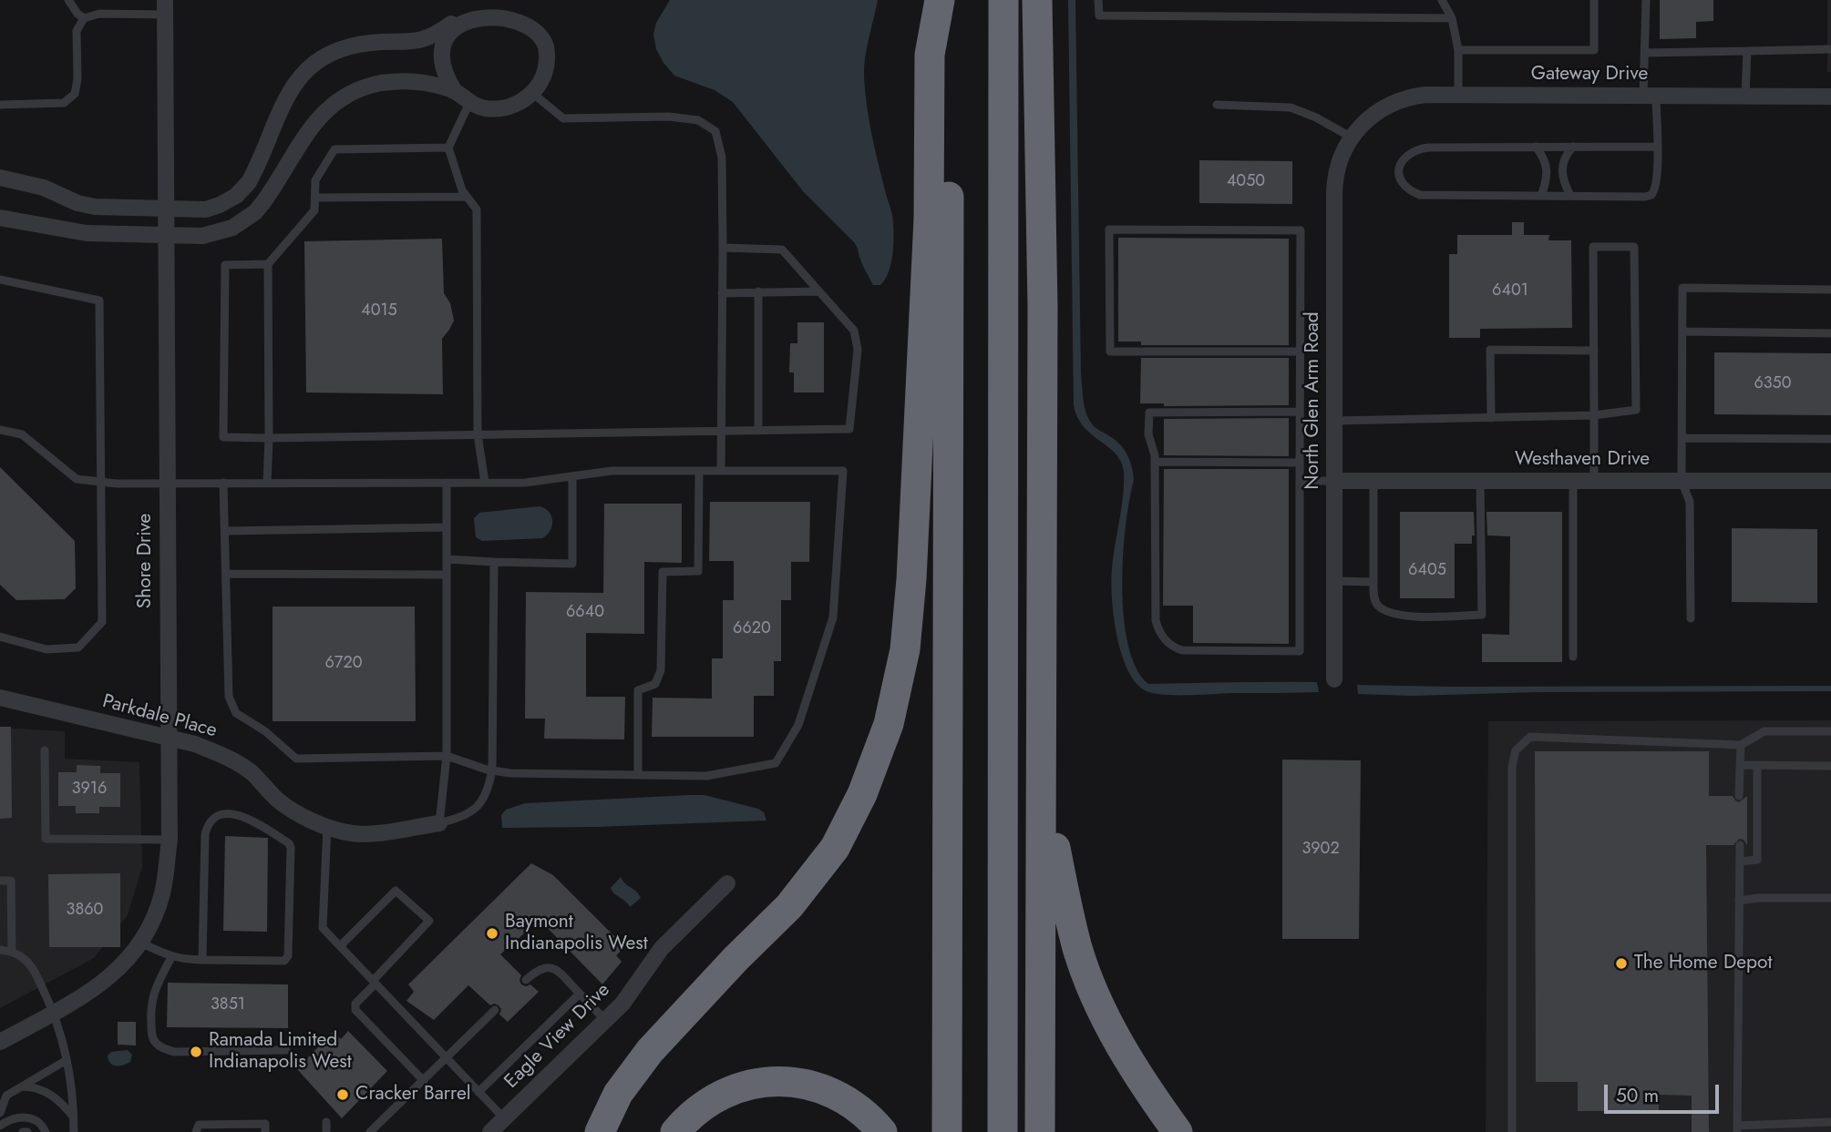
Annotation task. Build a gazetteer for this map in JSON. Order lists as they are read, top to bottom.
{
  "streets": {
    "street": [
      "Gateway Drive",
      "North Glen Arm Road",
      "Westhaven Drive",
      "Shore Drive",
      "Parkdale Place",
      "Eagle View Drive"
    ]
  },
  "crossings": [
    ["Gateway Drive", "North Glen Arm Road"],
    ["North Glen Arm Road", "Westhaven Drive"],
    ["Shore Drive", "Parkdale Place"]
  ],
  "places": [
    "Baymont Indianapolis West",
    "The Home Depot",
    "Ramada Limited Indianapolis West",
    "Cracker Barrel"
  ],
  "house_numbers": [
    "4050",
    "6401",
    "4015",
    "6350",
    "6405",
    "6640",
    "6620",
    "6720",
    "3916",
    "3902",
    "3860",
    "3851"
  ],
  "scale_bar": "50 m"
}
